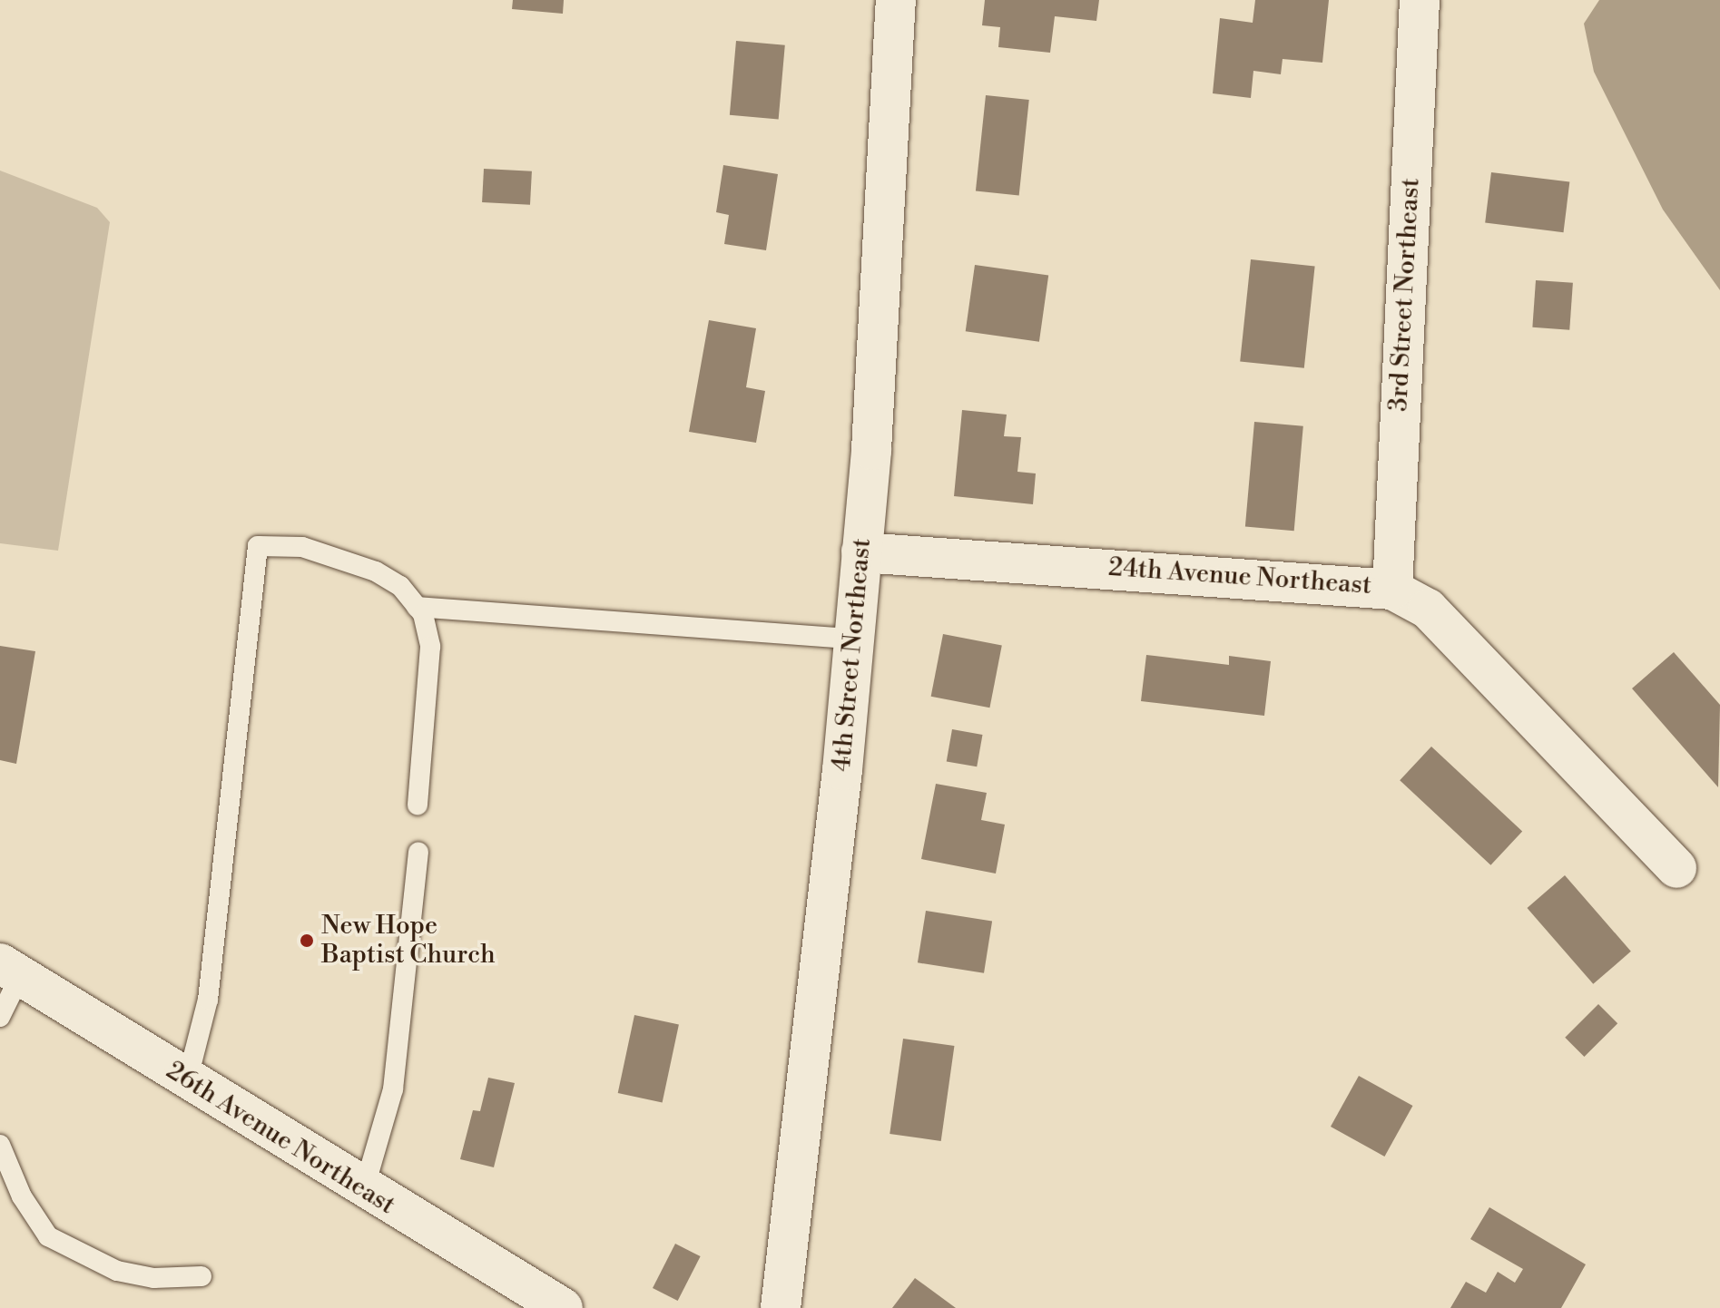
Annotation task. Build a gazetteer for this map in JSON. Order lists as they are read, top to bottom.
{
  "streets": {
    "street": [
      "3rd Street Northeast",
      "24th Avenue Northeast",
      "4th Street Northeast",
      "26th Avenue Northeast"
    ]
  },
  "crossings": [
    ["3rd Street Northeast", "24th Avenue Northeast"],
    ["24th Avenue Northeast", "4th Street Northeast"]
  ],
  "places": ["New Hope Baptist Church"]
}
